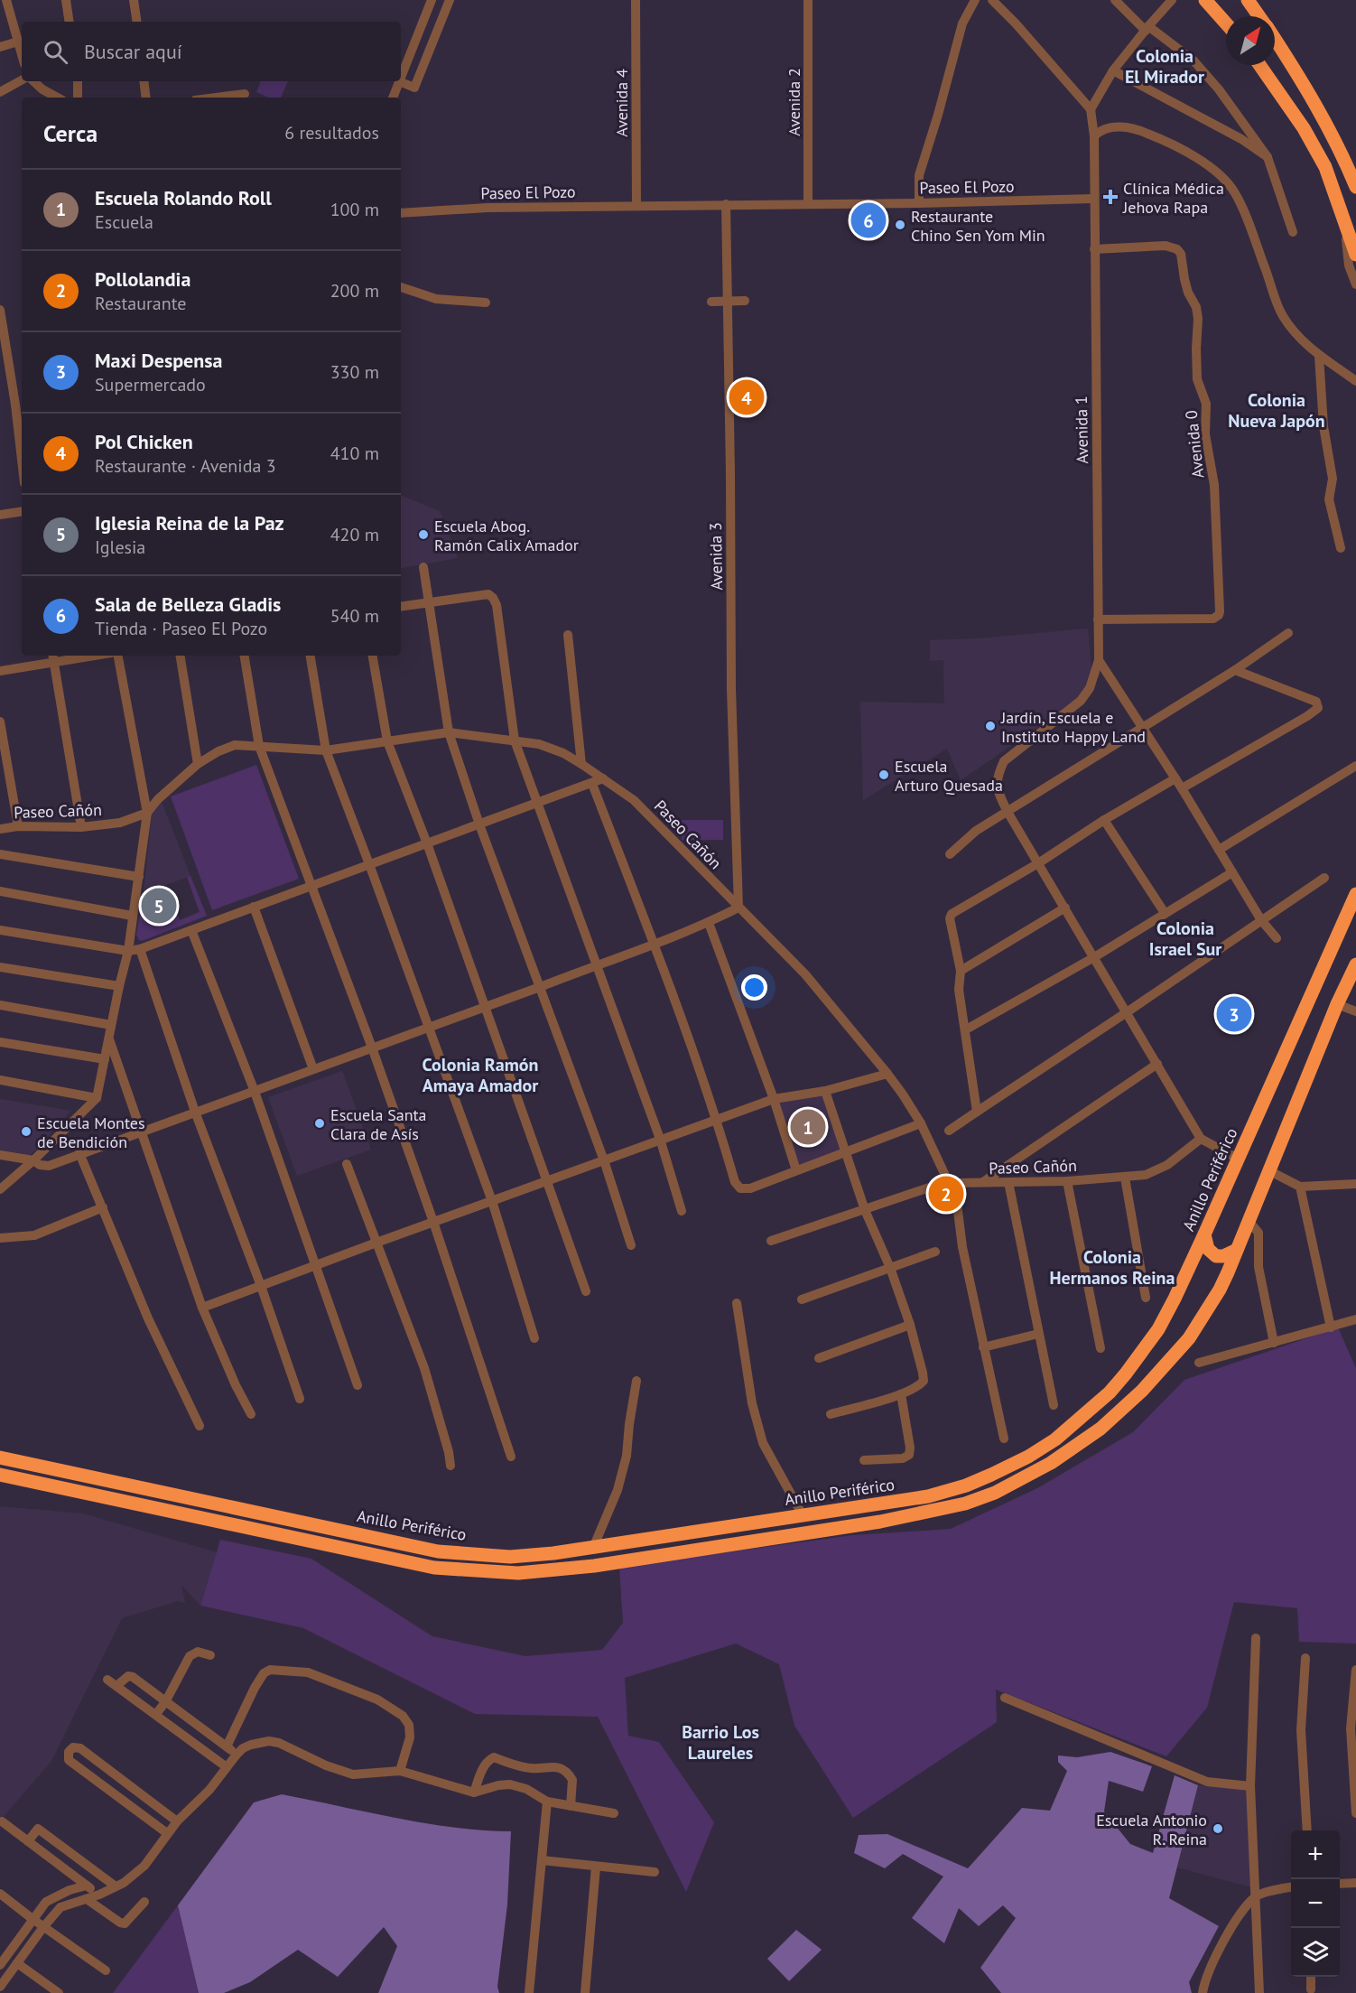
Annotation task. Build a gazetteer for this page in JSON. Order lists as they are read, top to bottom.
{
  "streets": {
    "highway": ["Anillo Periférico"],
    "street": [
      "Avenida 2",
      "Avenida 4",
      "Paseo El Pozo",
      "Avenida 1",
      "Avenida 0",
      "Avenida 3",
      "Paseo Cañón"
    ]
  },
  "crossings": [
    ["Avenida 2", "Paseo El Pozo"],
    ["Avenida 4", "Paseo El Pozo"],
    ["Paseo El Pozo", "Avenida 1"],
    ["Paseo El Pozo", "Avenida 3"],
    ["Avenida 1", "Avenida 0"],
    ["Avenida 3", "Paseo Cañón"]
  ],
  "districts": [
    "Colonia El Mirador",
    "Colonia Nueva Japón",
    "Colonia Israel Sur",
    "Colonia Ramón Amaya Amador",
    "Colonia Hermanos Reina",
    "Barrio Los Laureles"
  ],
  "places": {
    "health": ["Clínica Médica Jehova Rapa"],
    "other": [
      "Restaurante Chino Sen Yom Min",
      "Escuela Abog. Ramón Calix Amador",
      "Jardín, Escuela e Instituto Happy Land",
      "Escuela Arturo Quesada",
      "Escuela Santa Clara de Asís",
      "Escuela Montes de Bendición",
      "Escuela Antonio R. Reina"
    ]
  },
  "north": "top right",
  "page": {
    "search": "Buscar aquí",
    "heading": ["Cerca", "6 resultados"],
    "list": [
      {
        "mark": "1",
        "name": "Escuela Rolando Roll",
        "note": "Escuela",
        "value": "100 m"
      },
      {
        "mark": "2",
        "name": "Pollolandia",
        "note": "Restaurante",
        "value": "200 m"
      },
      {
        "mark": "3",
        "name": "Maxi Despensa",
        "note": "Supermercado",
        "value": "330 m"
      },
      {
        "mark": "4",
        "name": "Pol Chicken",
        "note": "Restaurante · Avenida 3",
        "value": "410 m"
      },
      {
        "mark": "5",
        "name": "Iglesia Reina de la Paz",
        "note": "Iglesia",
        "value": "420 m"
      },
      {
        "mark": "6",
        "name": "Sala de Belleza Gladis",
        "note": "Tienda · Paseo El Pozo",
        "value": "540 m"
      }
    ],
    "pins": [
      "6",
      "4",
      "5",
      "3",
      "1",
      "2"
    ],
    "map_buttons": ["+", "−"]
  }
}
